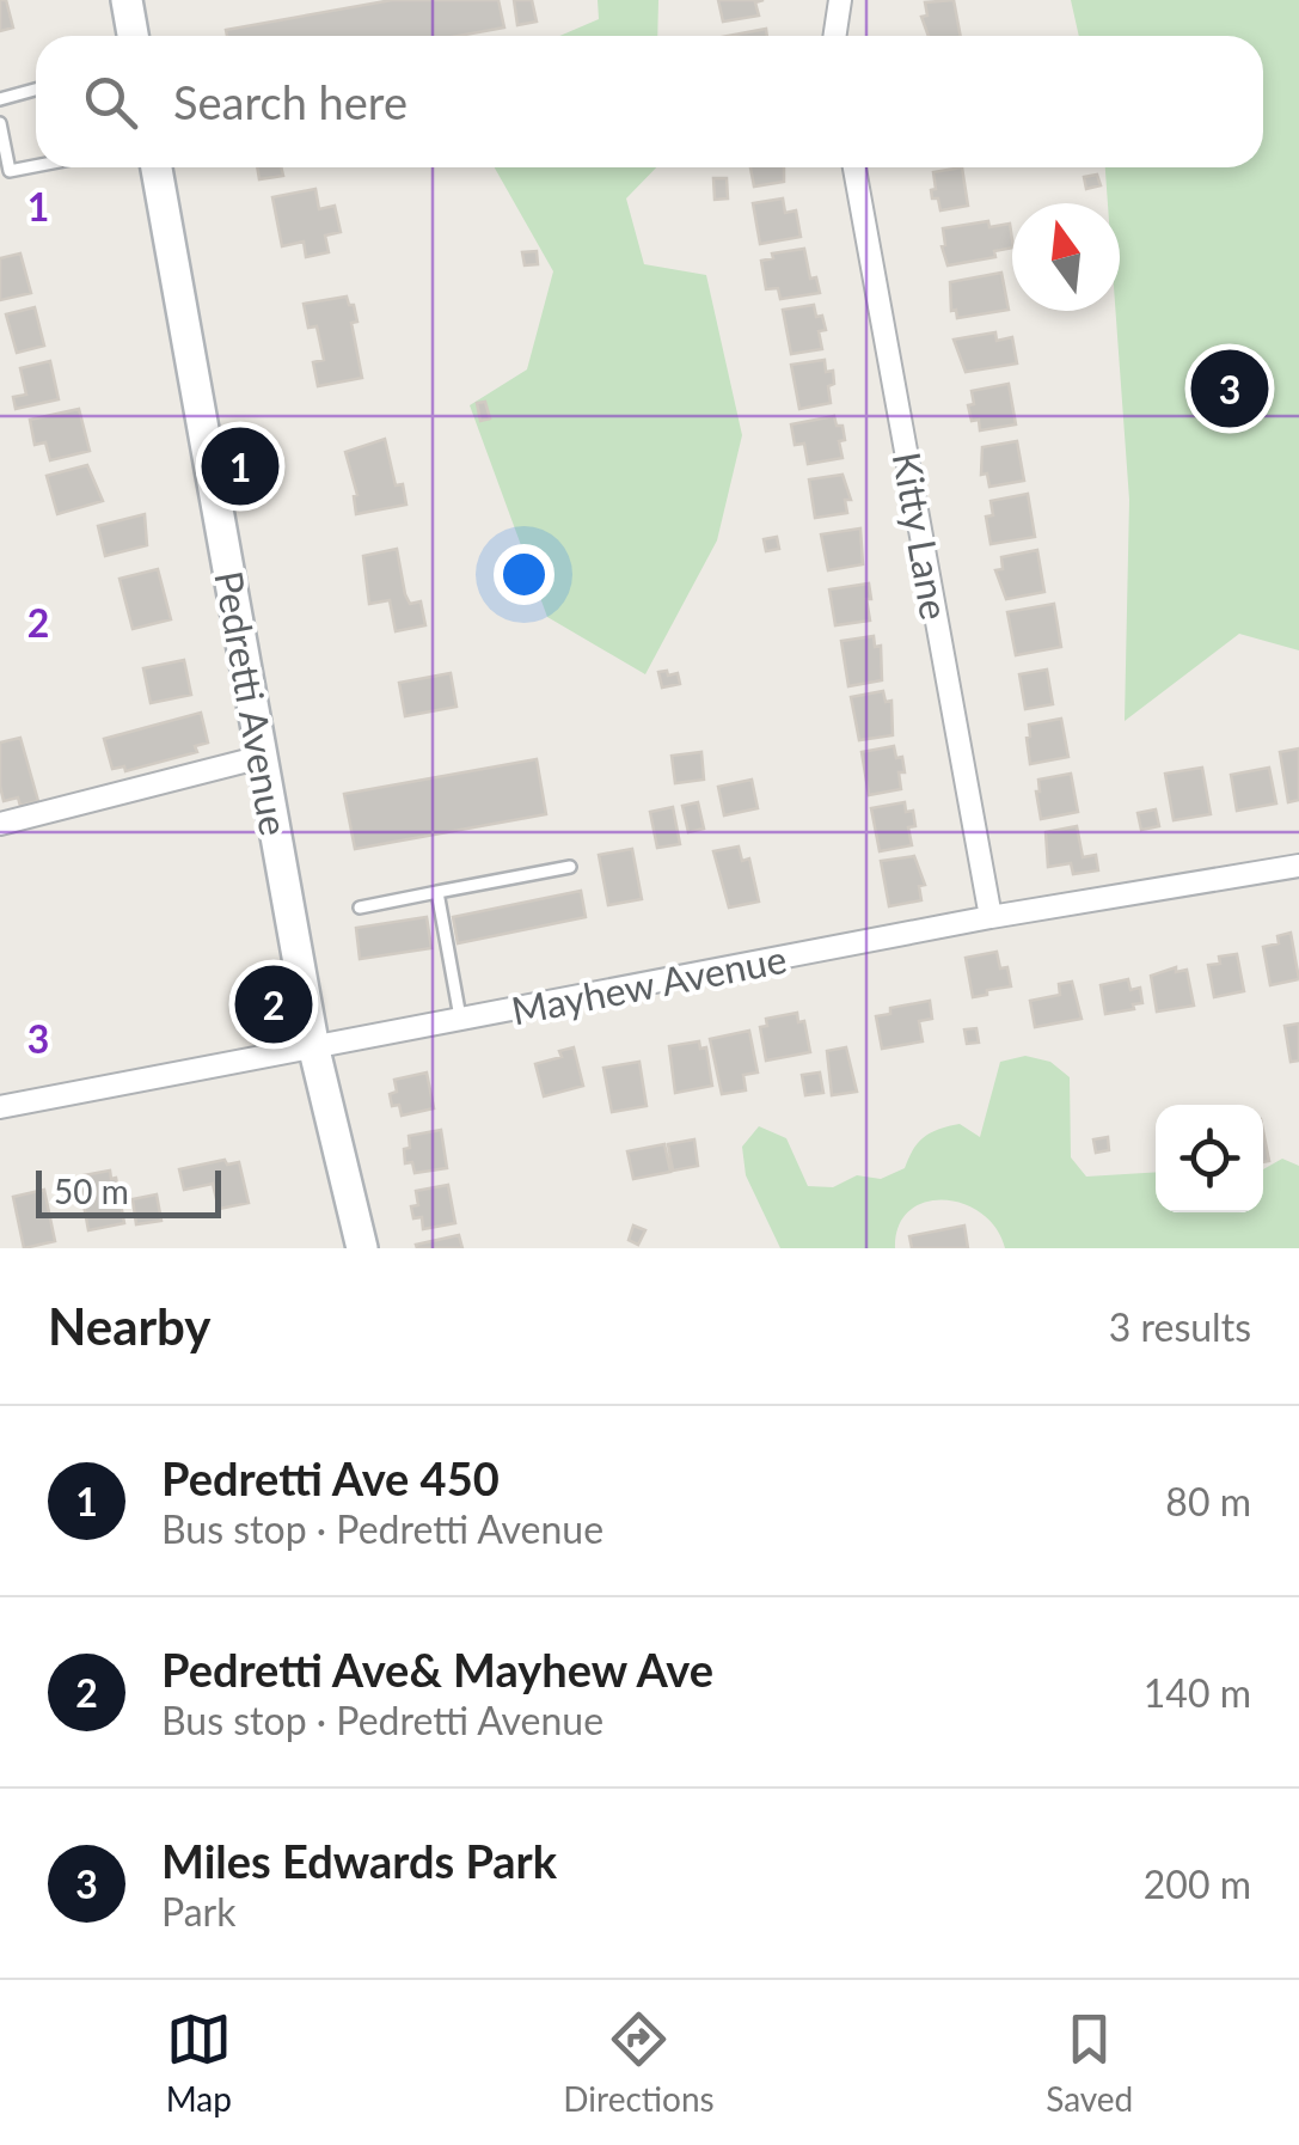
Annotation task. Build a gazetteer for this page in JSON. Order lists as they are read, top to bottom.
{
  "streets": {
    "street": ["Kitty Lane", "Pedretti Avenue", "Mayhew Avenue"]
  },
  "crossings": [
    ["Kitty Lane", "Mayhew Avenue"],
    ["Pedretti Avenue", "Mayhew Avenue"]
  ],
  "scale_bar": "50 m",
  "north": "top",
  "page": {
    "search": "Search here",
    "pins": ["3", "1", "2"],
    "scale": "50 m",
    "heading": ["Nearby", "3 results"],
    "list": [
      {
        "mark": "1",
        "name": "Pedretti Ave 450",
        "note": "Bus stop · Pedretti Avenue",
        "value": "80 m"
      },
      {
        "mark": "2",
        "name": "Pedretti Ave& Mayhew Ave",
        "note": "Bus stop · Pedretti Avenue",
        "value": "140 m"
      },
      {
        "mark": "3",
        "name": "Miles Edwards Park",
        "note": "Park",
        "value": "200 m"
      }
    ],
    "nav": ["Map", "Directions", "Saved"]
  },
  "grid": {
    "rows": ["1", "2", "3"]
  }
}
